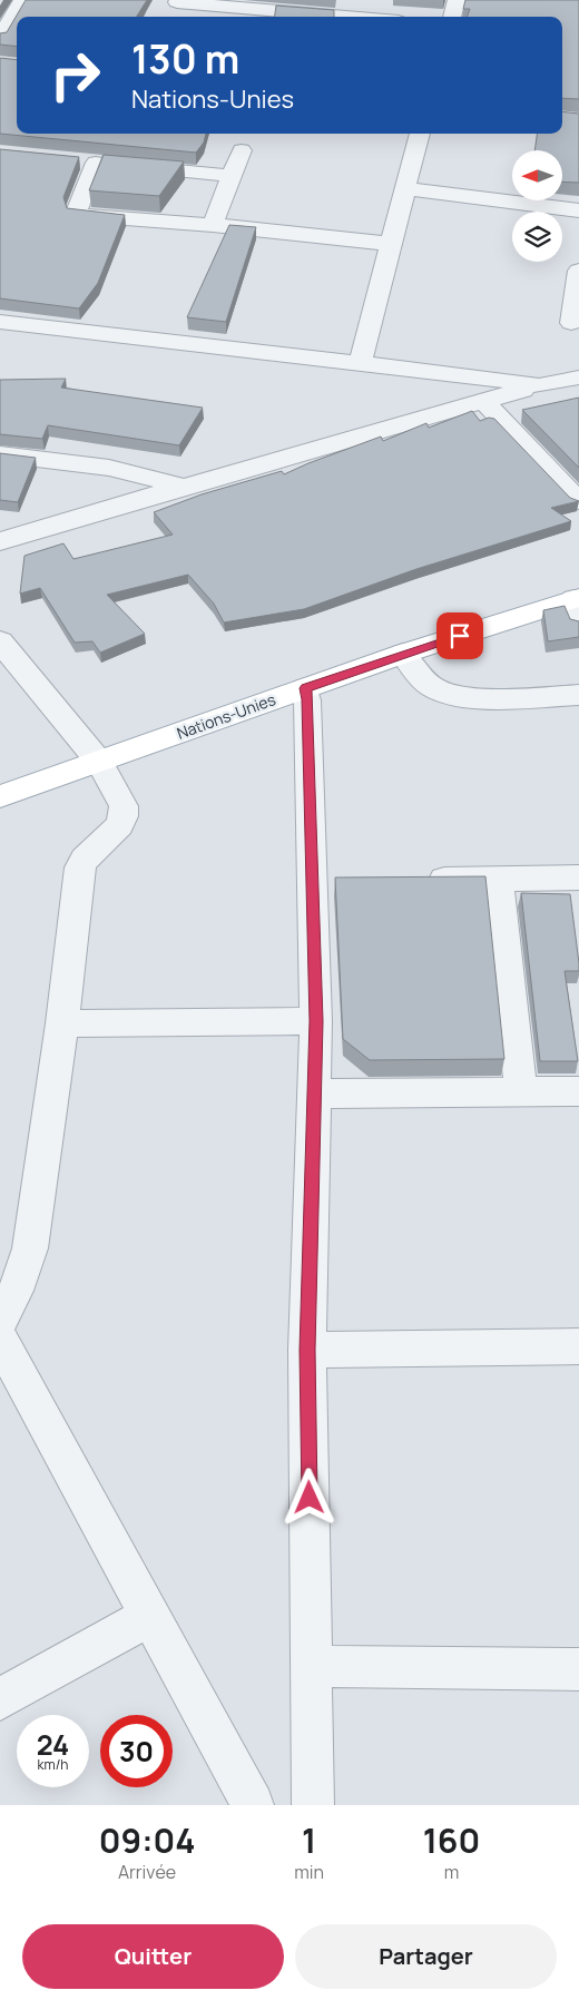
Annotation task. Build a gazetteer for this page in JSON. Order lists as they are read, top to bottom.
{
  "streets": {
    "main road": ["Nations-Unies"]
  },
  "north": "left",
  "page": {
    "turn": ["130 m", "Nations-Unies"],
    "speed": "24 km/h",
    "limit": "30",
    "eta": [
      "09:04",
      "Arrivée",
      "1",
      "min",
      "160",
      "m"
    ],
    "buttons": ["Quitter", "Partager"]
  }
}
